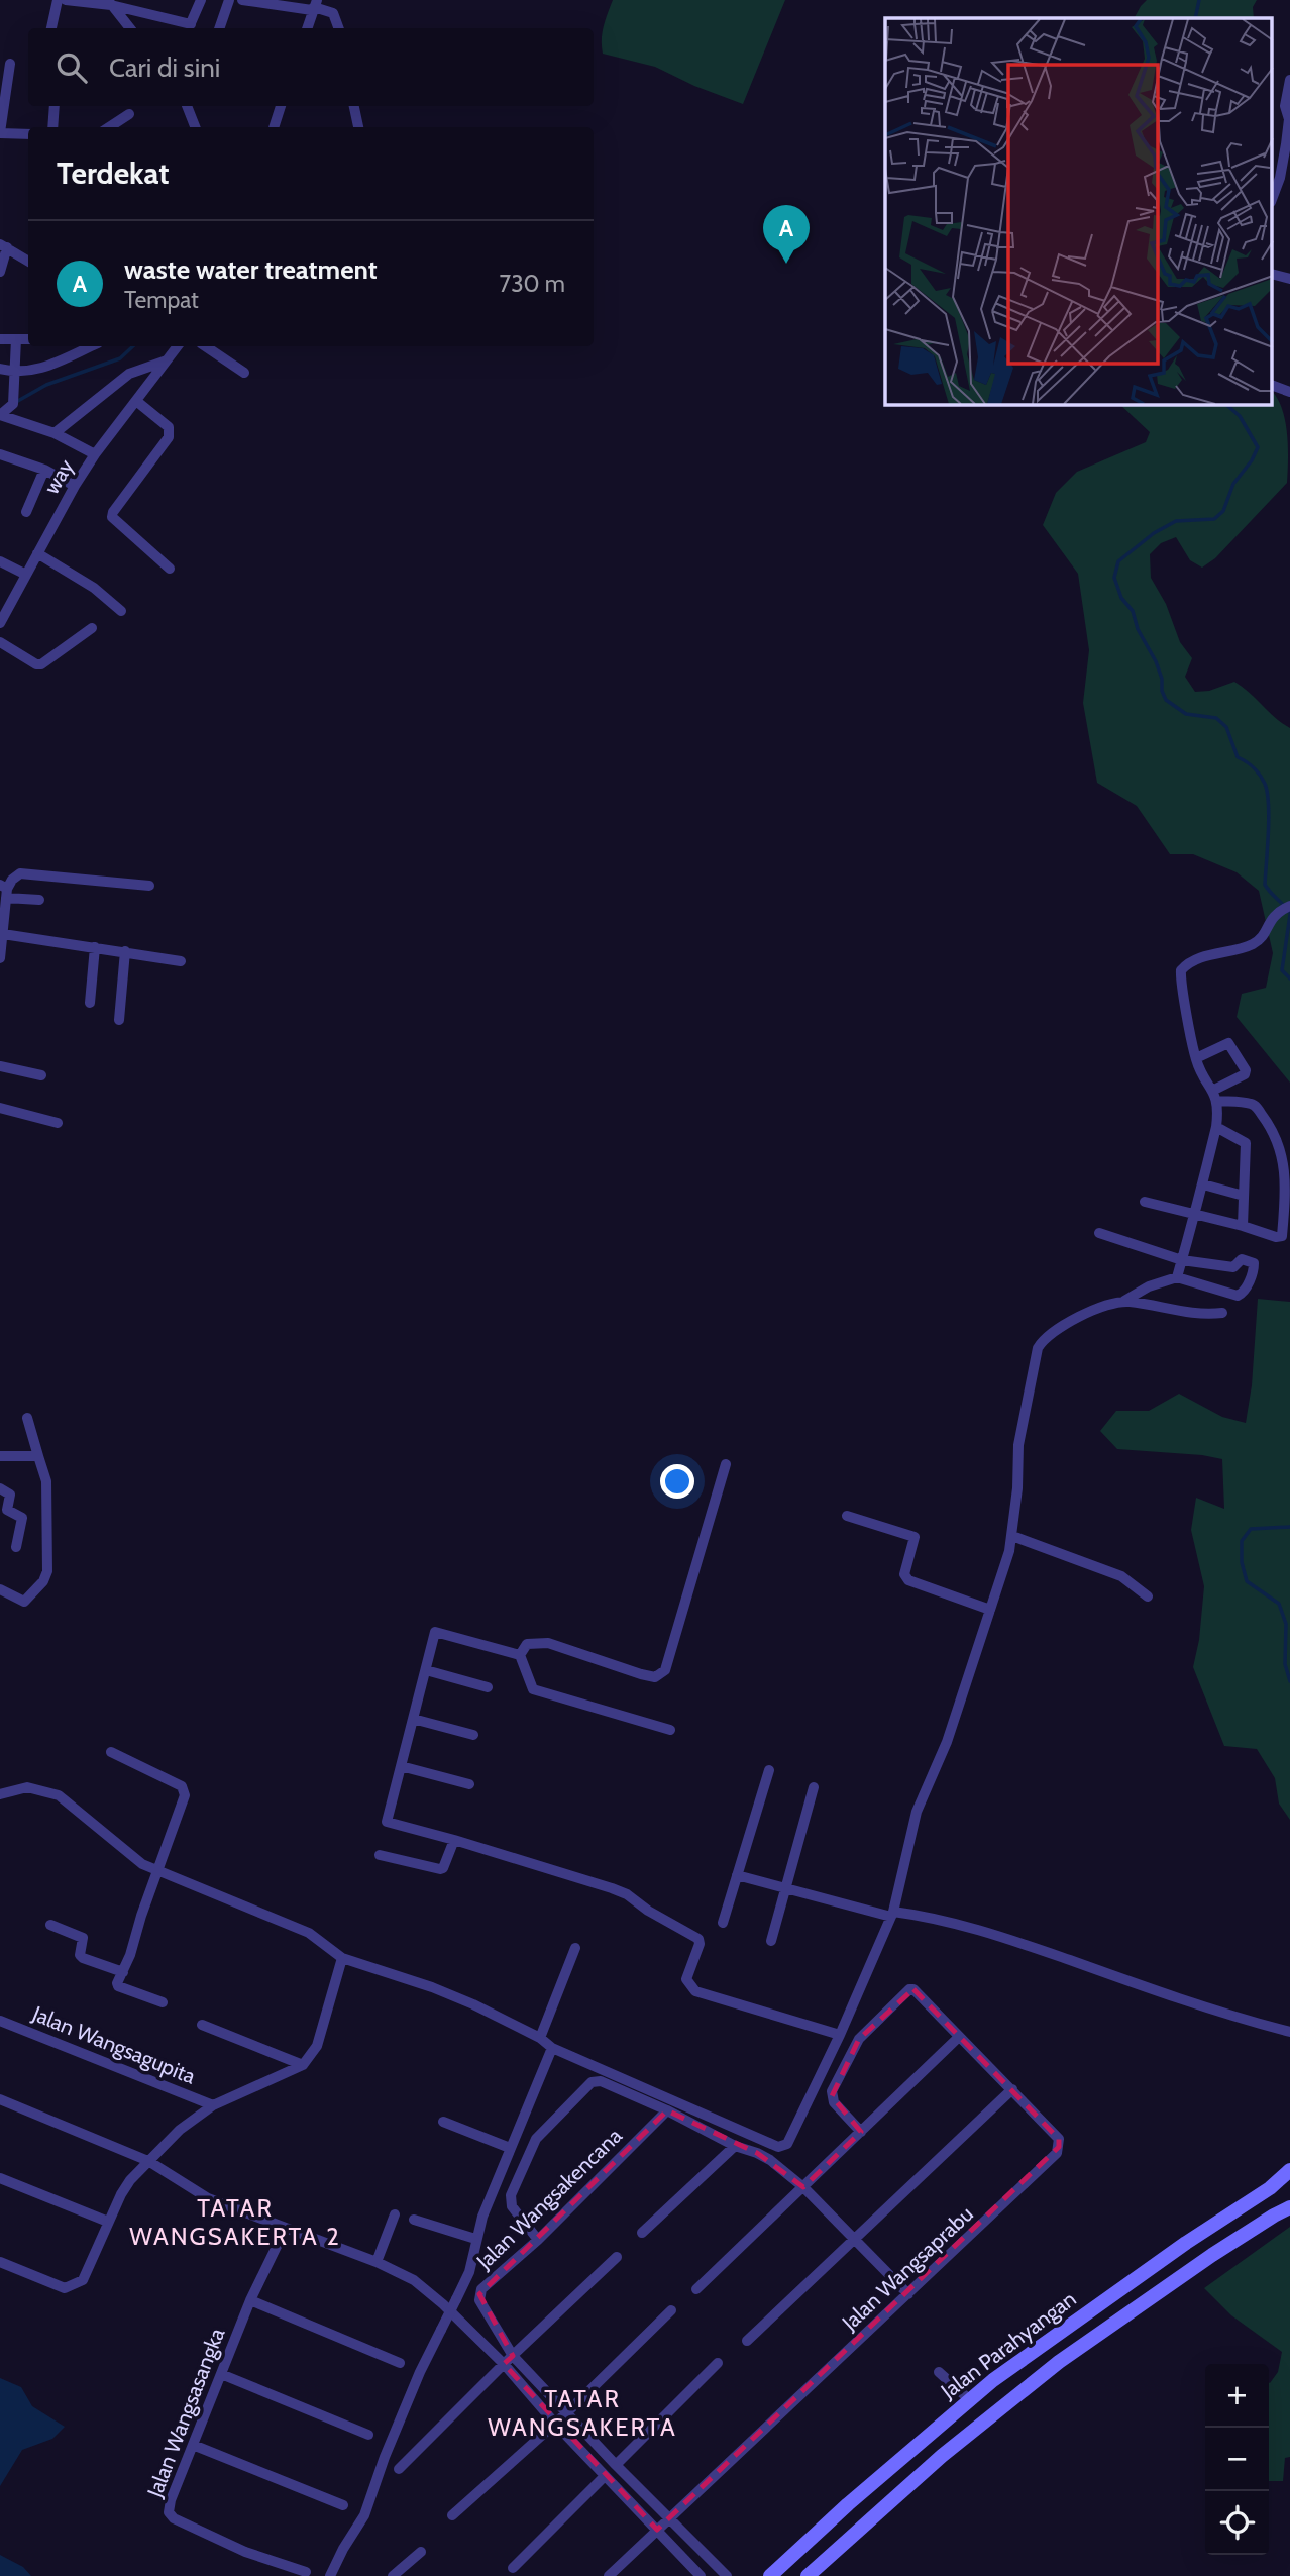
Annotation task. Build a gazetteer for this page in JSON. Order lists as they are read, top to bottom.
{
  "streets": {
    "main road": ["Jalan Parahyangan"],
    "street": [
      "way",
      "Jalan Wangsagupita",
      "Jalan Wangsakencana",
      "Jalan Wangsaprabu",
      "Jalan Wangsasangka"
    ]
  },
  "districts": ["TATAR WANGSAKERTA 2", "TATAR WANGSAKERTA"],
  "page": {
    "search": "Cari di sini",
    "heading": "Terdekat",
    "pins": "A",
    "list": [
      {
        "mark": "A",
        "name": "waste water treatment",
        "note": "Tempat",
        "value": "730 m"
      }
    ],
    "map_buttons": ["+", "−"]
  }
}
